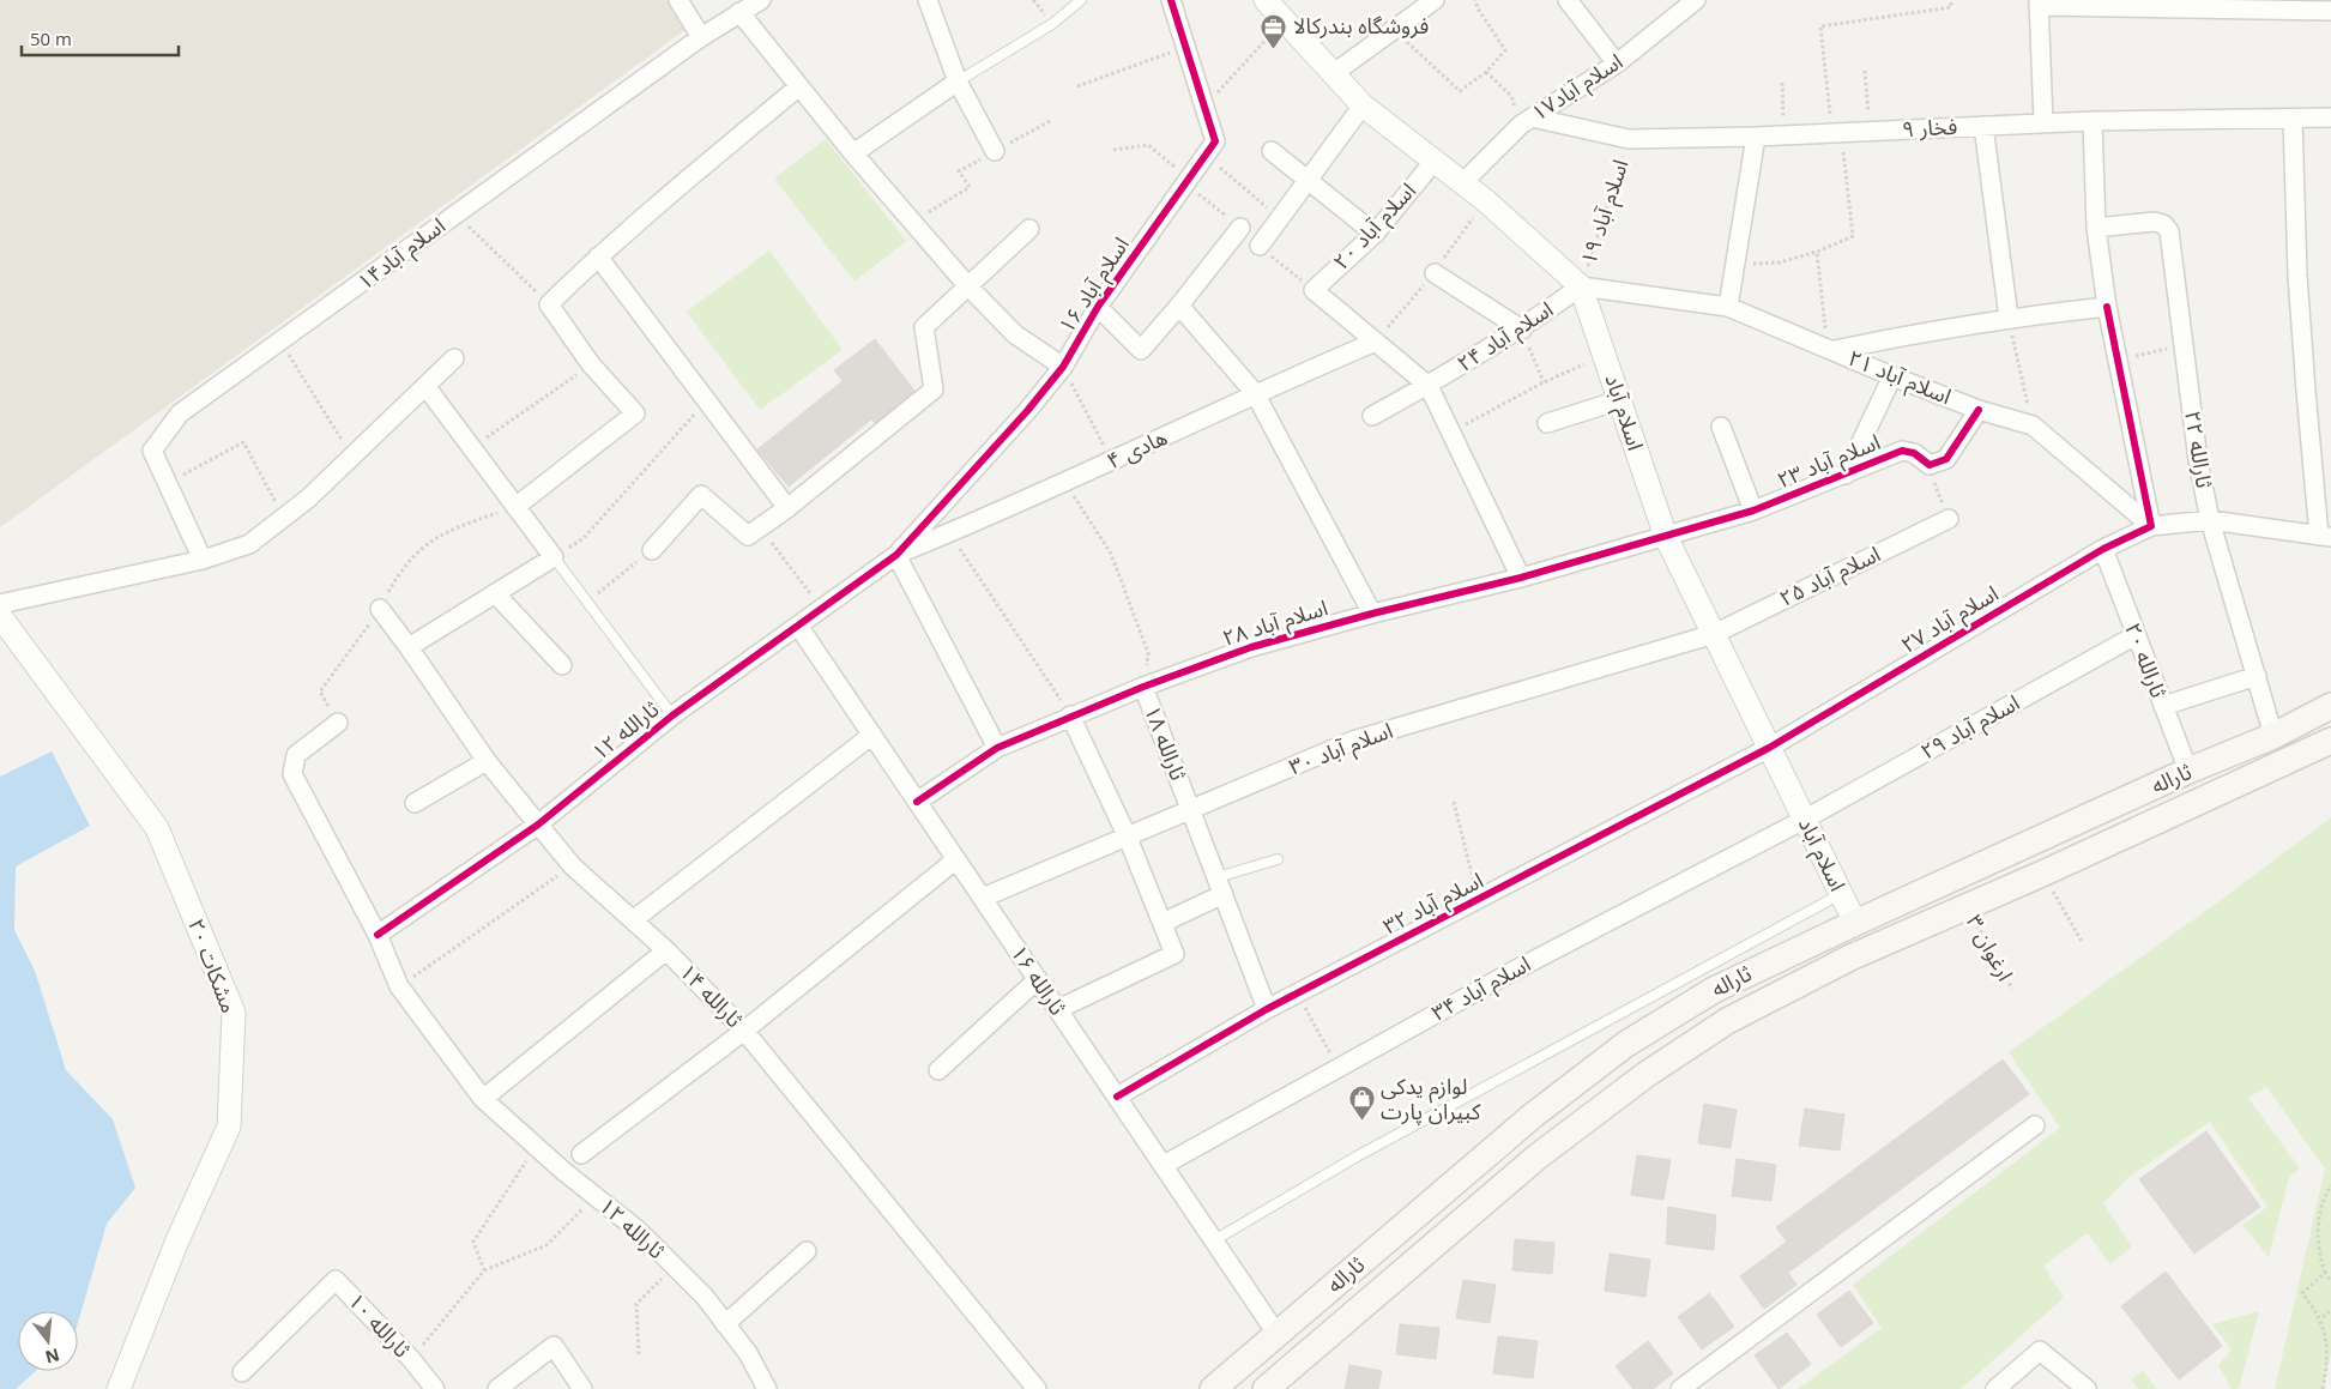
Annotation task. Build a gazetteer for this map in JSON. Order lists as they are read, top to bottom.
{
  "streets": {
    "main road": ["ثاراله"],
    "street": [
      "اسلام آباد۱۷",
      "فخار ۹",
      "اسلام آباد ۲۰",
      "اسلام آباد۱۴",
      "اسلام آباد ۱۶",
      "اسلام آباد ۲۴",
      "اسلام آباد ۲۱",
      "اسلام آباد",
      "هادی ۴",
      "ثارالله ۲۲",
      "اسلام آباد ۲۳",
      "اسلام آباد ۲۵",
      "اسلام آباد ۲۷",
      "اسلام آباد ۲۸",
      "ثارالله ۲۰",
      "اسلام آباد ۲۹",
      "ثارالله ۱۲",
      "ثارالله ۱۸",
      "اسلام آباد ۳۰",
      "اسلام آباد ۳۲",
      "مشکات ۲۰",
      "ثارالله ۱۶",
      "اسلام آباد ۳۴",
      "ثارالله ۱۴",
      "ثارالله ۱۰"
    ],
    "path": ["اسلام آباد ۱۹", "ارغوان ۳"]
  },
  "crossings": [
    ["اسلام آباد۱۷", "فخار ۹"],
    ["اسلام آباد۱۷", "اسلام آباد"],
    ["فخار ۹", "اسلام آباد ۱۹"],
    ["اسلام آباد ۱۹", "اسلام آباد ۲۴"],
    ["اسلام آباد ۱۹", "اسلام آباد ۲۱"],
    ["اسلام آباد ۱۹", "اسلام آباد"],
    ["اسلام آباد ۲۰", "اسلام آباد"],
    ["اسلام آباد ۱۶", "هادی ۴"],
    ["اسلام آباد ۱۶", "ثارالله ۱۲"],
    ["اسلام آباد ۲۴", "اسلام آباد ۲۱"],
    ["اسلام آباد ۲۴", "اسلام آباد"],
    ["اسلام آباد ۲۱", "اسلام آباد"],
    ["اسلام آباد ۲۱", "اسلام آباد ۲۷"],
    ["اسلام آباد", "اسلام آباد ۲۳"],
    ["اسلام آباد", "اسلام آباد ۲۵"],
    ["اسلام آباد", "اسلام آباد ۲۷"],
    ["اسلام آباد", "اسلام آباد ۲۸"],
    ["اسلام آباد", "اسلام آباد ۲۹"],
    ["اسلام آباد", "اسلام آباد ۳۰"],
    ["اسلام آباد", "ثاراله"],
    ["اسلام آباد", "اسلام آباد ۳۲"],
    ["اسلام آباد", "اسلام آباد ۳۴"],
    ["هادی ۴", "ثارالله ۱۲"],
    ["هادی ۴", "ثارالله ۱۸"],
    ["ثارالله ۲۲", "ثاراله"],
    ["اسلام آباد ۲۳", "اسلام آباد ۲۸"],
    ["اسلام آباد ۲۵", "اسلام آباد ۳۰"],
    ["اسلام آباد ۲۷", "ثارالله ۲۰"],
    ["اسلام آباد ۲۷", "اسلام آباد ۳۲"],
    ["اسلام آباد ۲۸", "ثارالله ۱۸"],
    ["اسلام آباد ۲۸", "ثارالله ۱۶"],
    ["ثارالله ۲۰", "اسلام آباد ۲۹"],
    ["ثارالله ۲۰", "ثاراله"],
    ["اسلام آباد ۲۹", "اسلام آباد ۳۴"],
    ["ثارالله ۱۲", "ثارالله ۱۶"],
    ["ثارالله ۱۲", "ثارالله ۱۴"],
    ["ثارالله ۱۸", "اسلام آباد ۳۰"],
    ["ثارالله ۱۸", "اسلام آباد ۳۲"],
    ["اسلام آباد ۳۰", "ثارالله ۱۶"],
    ["ثاراله", "ارغوان ۳"],
    ["ثاراله", "ثارالله ۱۶"],
    ["اسلام آباد ۳۲", "ثارالله ۱۶"],
    ["ثارالله ۱۶", "اسلام آباد ۳۴"]
  ],
  "places": {
    "office": ["فروشگاه بندرکالا"],
    "shop": ["لوازم یدکی کبیران پارت"]
  },
  "scale_bar": "50 m",
  "north": "bottom"
}
